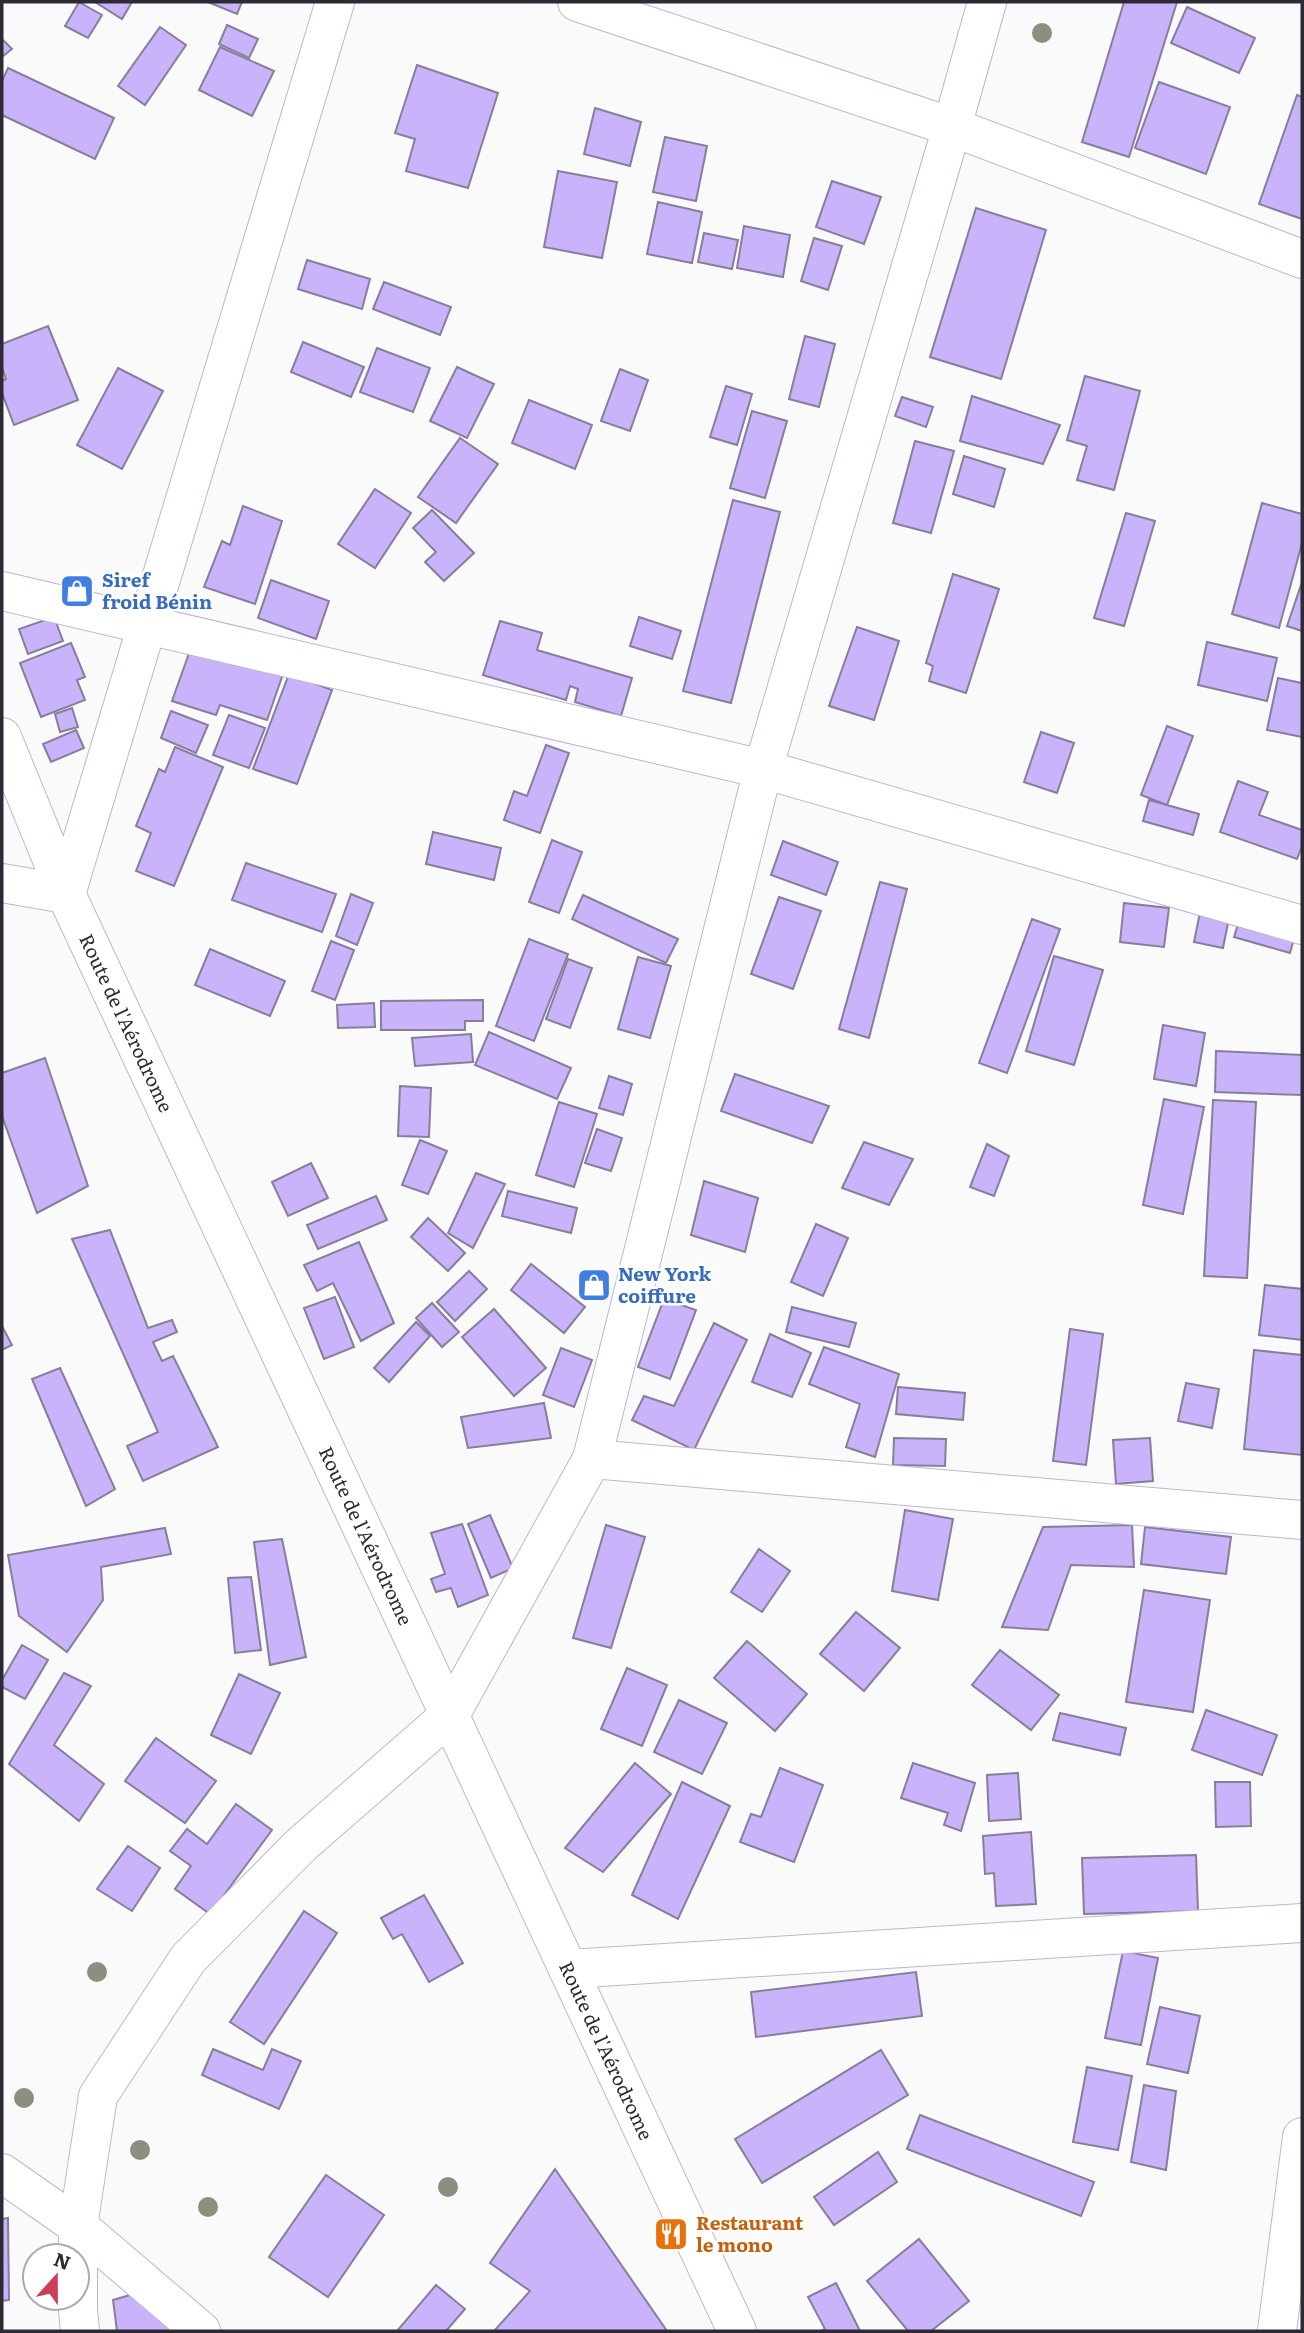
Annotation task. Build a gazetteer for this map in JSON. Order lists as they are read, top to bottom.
{
  "streets": {
    "street": ["Route de l'Aérodrome"]
  },
  "places": {
    "shop": ["Siref froid Bénin", "New York coiffure"],
    "restaurant": ["Restaurant le mono"]
  },
  "north": "top"
}
